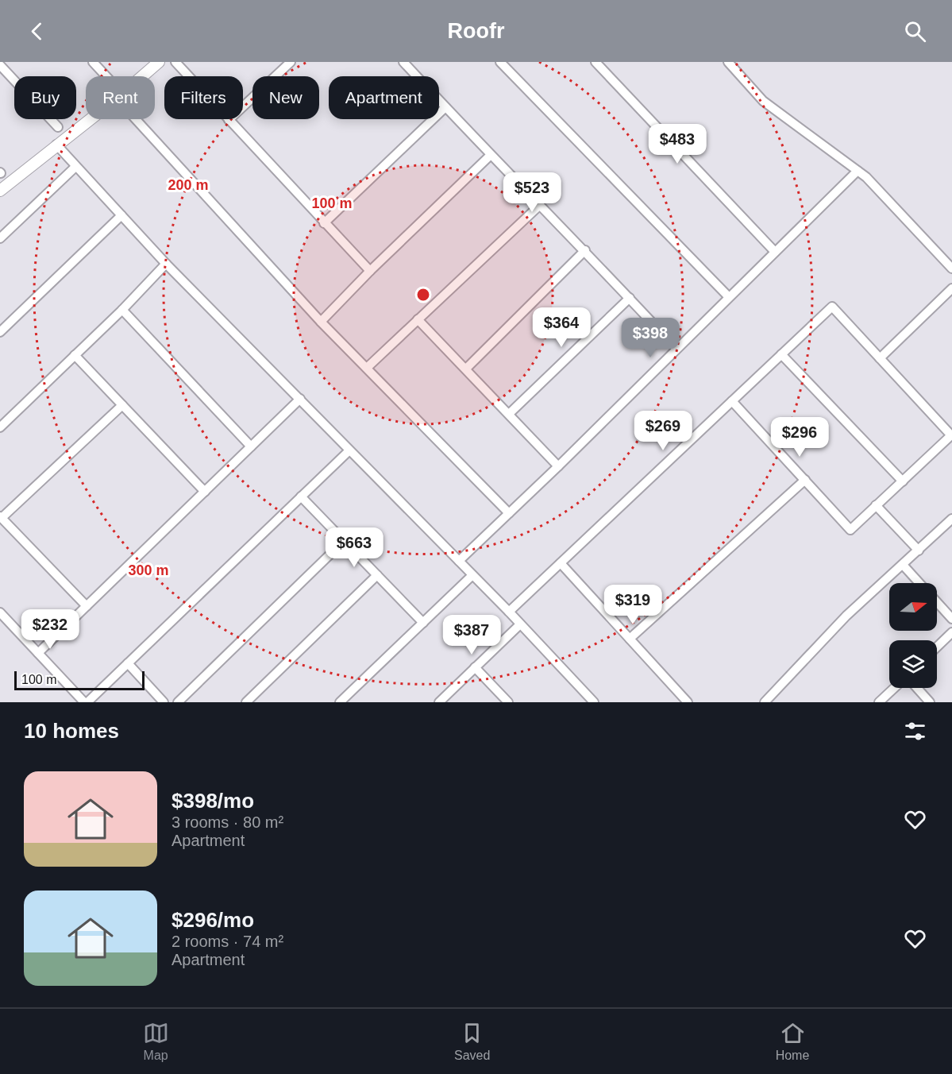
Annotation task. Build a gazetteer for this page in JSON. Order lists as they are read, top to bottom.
{
  "scale_bar": "100 m",
  "north": "right",
  "page": {
    "header": "Roofr",
    "chip": [
      "Buy",
      "Rent",
      "Filters",
      "New",
      "Apartment"
    ],
    "price": [
      "$483",
      "$523",
      "$364",
      "$398",
      "$269",
      "$296",
      "$663",
      "$319",
      "$232",
      "$387"
    ],
    "scale": "100 m",
    "heading": "10 homes",
    "list": [
      {
        "name": "$398/mo",
        "note": "3 rooms · 80 m² · Apartment"
      },
      {
        "name": "$296/mo",
        "note": "2 rooms · 74 m² · Apartment"
      }
    ],
    "tabs": ["Map", "Saved", "Home"]
  },
  "rings": ["200 m", "100 m", "300 m"]
}
